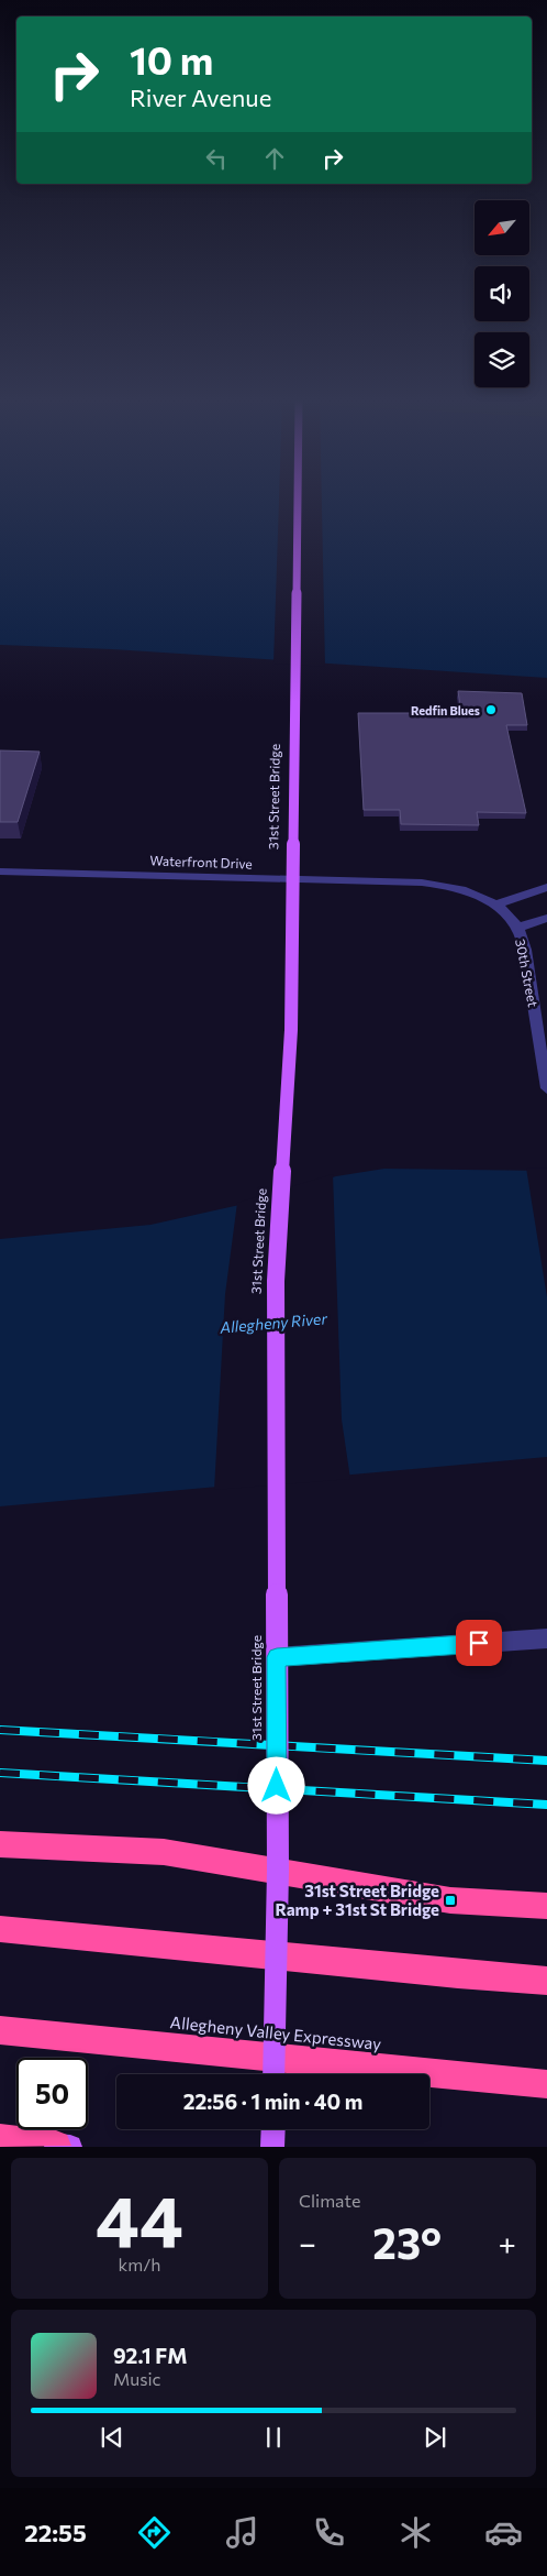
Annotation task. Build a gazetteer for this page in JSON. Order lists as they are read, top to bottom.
{
  "streets": {
    "highway": ["Allegheny Valley Expressway"],
    "main road": ["31st Street Bridge"],
    "street": ["Waterfront Drive", "30th Street"]
  },
  "crossings": [
    ["Waterfront Drive", "30th Street"]
  ],
  "water": ["Allegheny River"],
  "places": {
    "other": ["Redfin Blues"],
    "transit": ["31st Street Bridge Ramp + 31st St Bridge"]
  },
  "north": "bottom left",
  "page": {
    "turn": ["10 m", "River Avenue"],
    "limit": "50",
    "trip": "22:56 · 1 min · 40 m",
    "tile": [
      ["44", "km/h"],
      "Climate"
    ],
    "heat": ["−", "23°", "+"],
    "song": ["92.1 FM", "Music"],
    "tabs": "22:55"
  }
}
